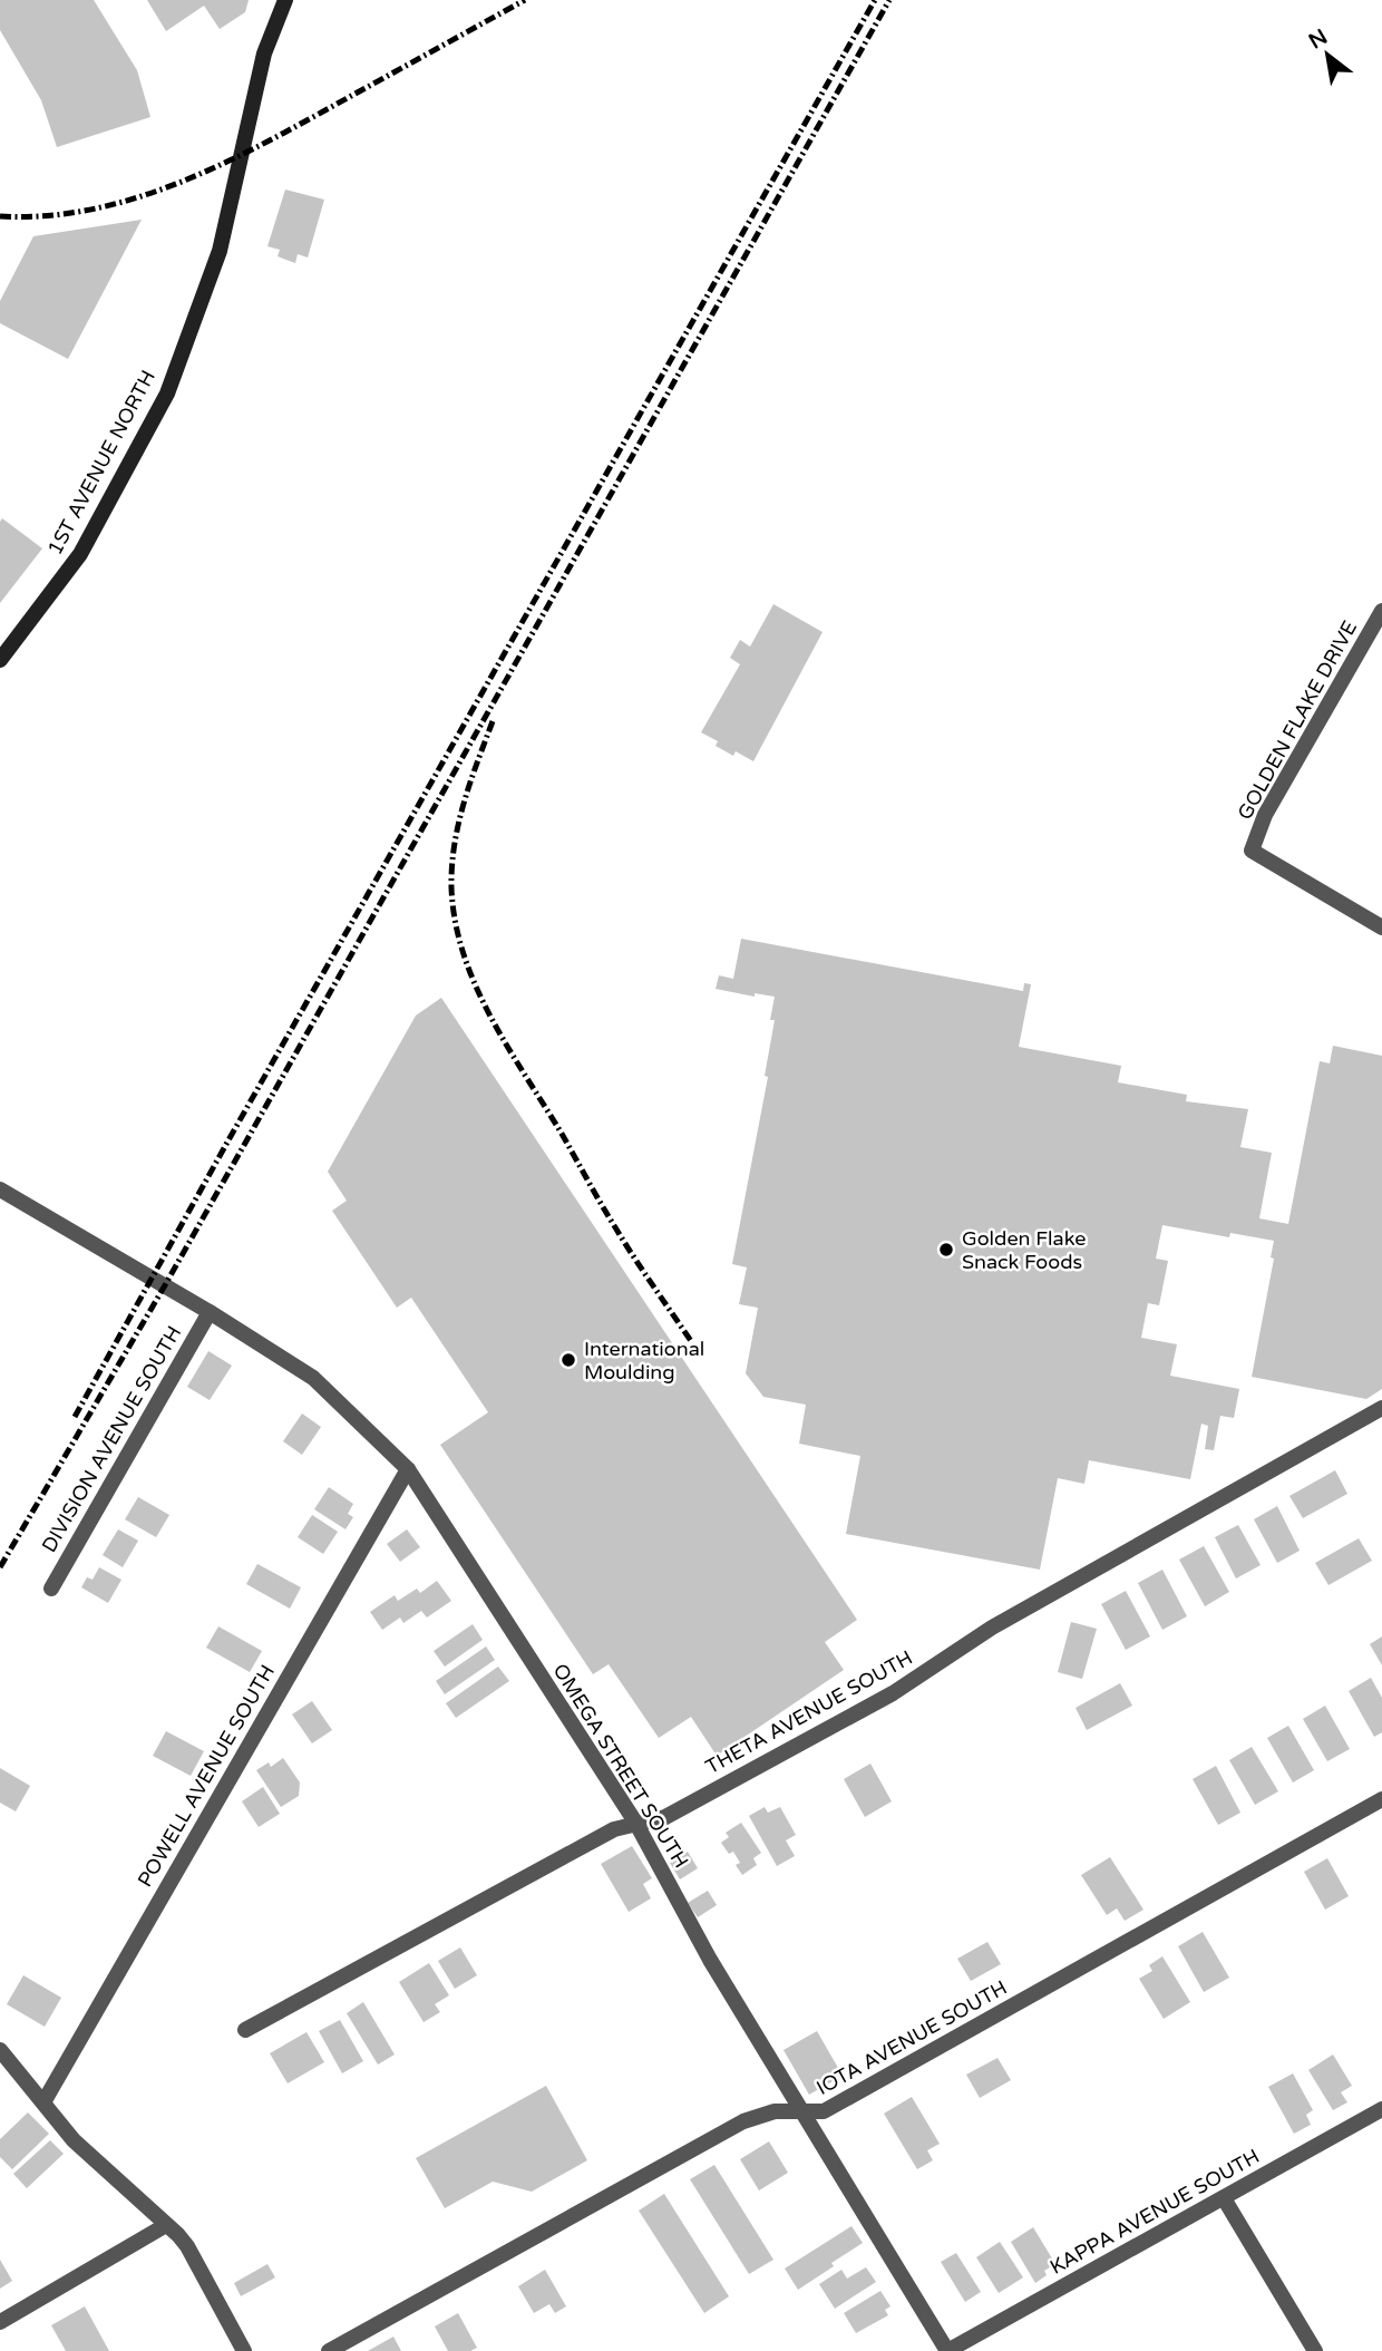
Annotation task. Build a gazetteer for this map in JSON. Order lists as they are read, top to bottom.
{
  "streets": {
    "street": [
      "1ST AVENUE NORTH",
      "GOLDEN FLAKE DRIVE",
      "DIVISION AVENUE SOUTH",
      "THETA AVENUE SOUTH",
      "OMEGA STREET SOUTH",
      "POWELL AVENUE SOUTH",
      "IOTA AVENUE SOUTH",
      "KAPPA AVENUE SOUTH"
    ]
  },
  "crossings": [
    ["DIVISION AVENUE SOUTH", "OMEGA STREET SOUTH"],
    ["THETA AVENUE SOUTH", "OMEGA STREET SOUTH"],
    ["OMEGA STREET SOUTH", "POWELL AVENUE SOUTH"],
    ["OMEGA STREET SOUTH", "IOTA AVENUE SOUTH"],
    ["OMEGA STREET SOUTH", "KAPPA AVENUE SOUTH"]
  ],
  "places": ["Golden Flake Snack Foods", "International Moulding"],
  "north": "top left"
}
